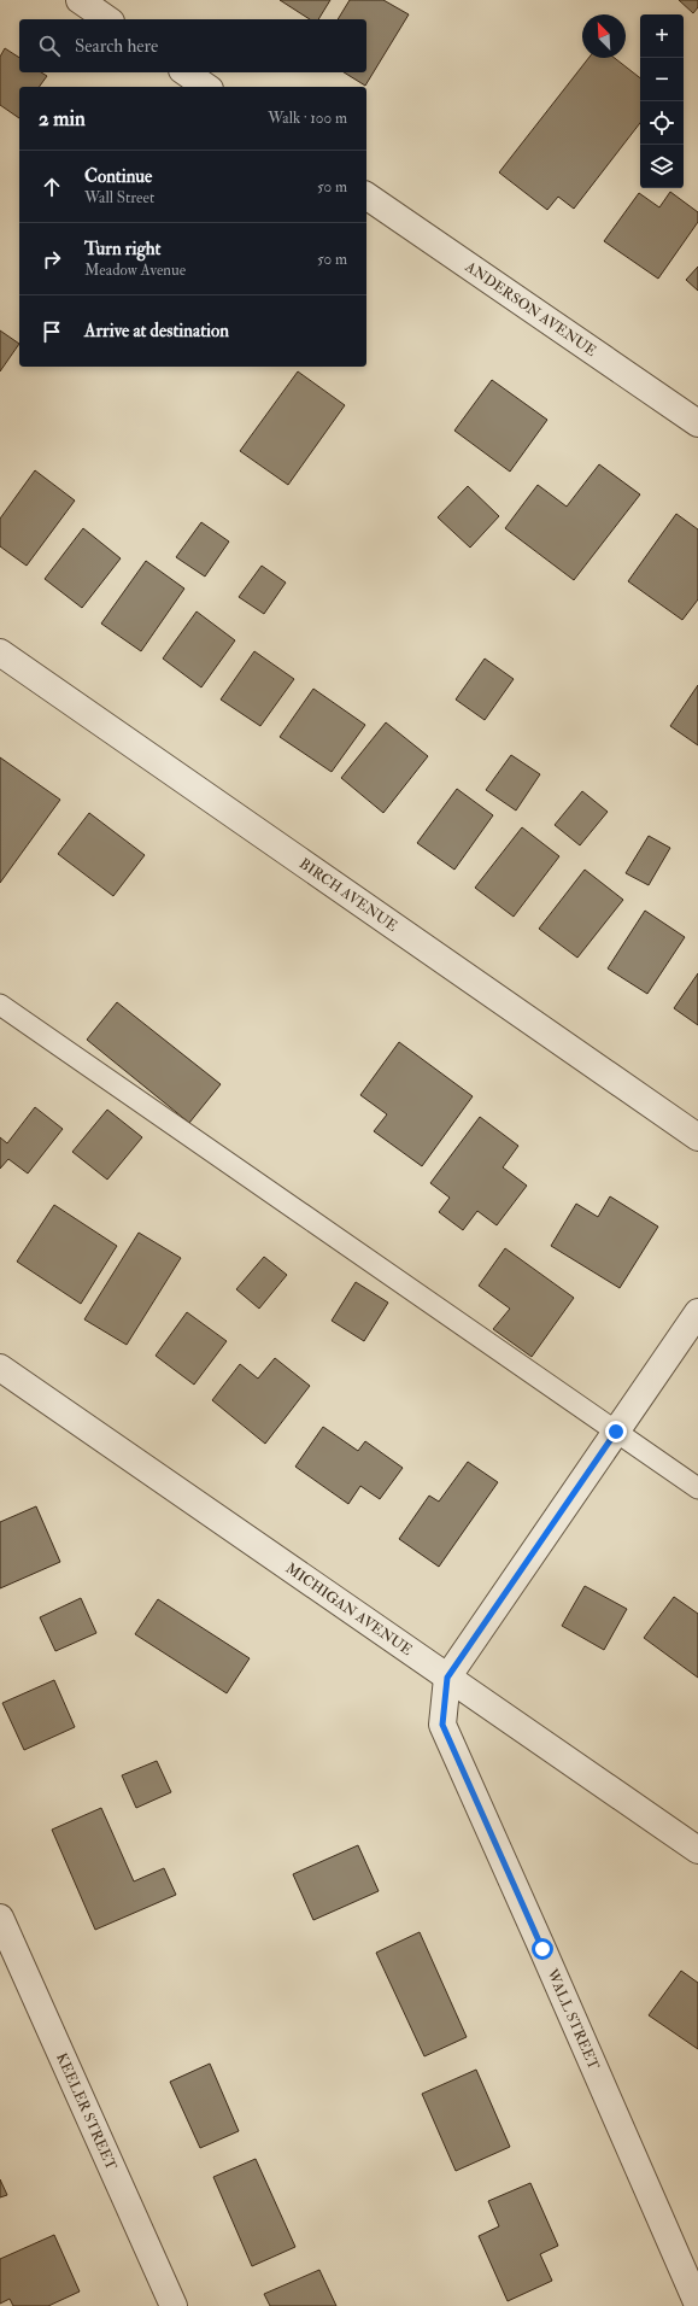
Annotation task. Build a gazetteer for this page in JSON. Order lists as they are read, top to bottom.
{
  "streets": {
    "street": [
      "ANDERSON AVENUE",
      "BIRCH AVENUE",
      "MICHIGAN AVENUE",
      "WALL STREET",
      "KEELER STREET"
    ]
  },
  "crossings": [
    ["MICHIGAN AVENUE", "WALL STREET"]
  ],
  "north": "top left",
  "page": {
    "map_buttons": ["+", "−"],
    "search": "Search here",
    "heading": ["2 min", "Walk · 100 m"],
    "list": [
      ["Continue", "Wall Street", "50 m"],
      ["Turn right", "Meadow Avenue", "50 m"],
      "Arrive at destination"
    ]
  }
}
